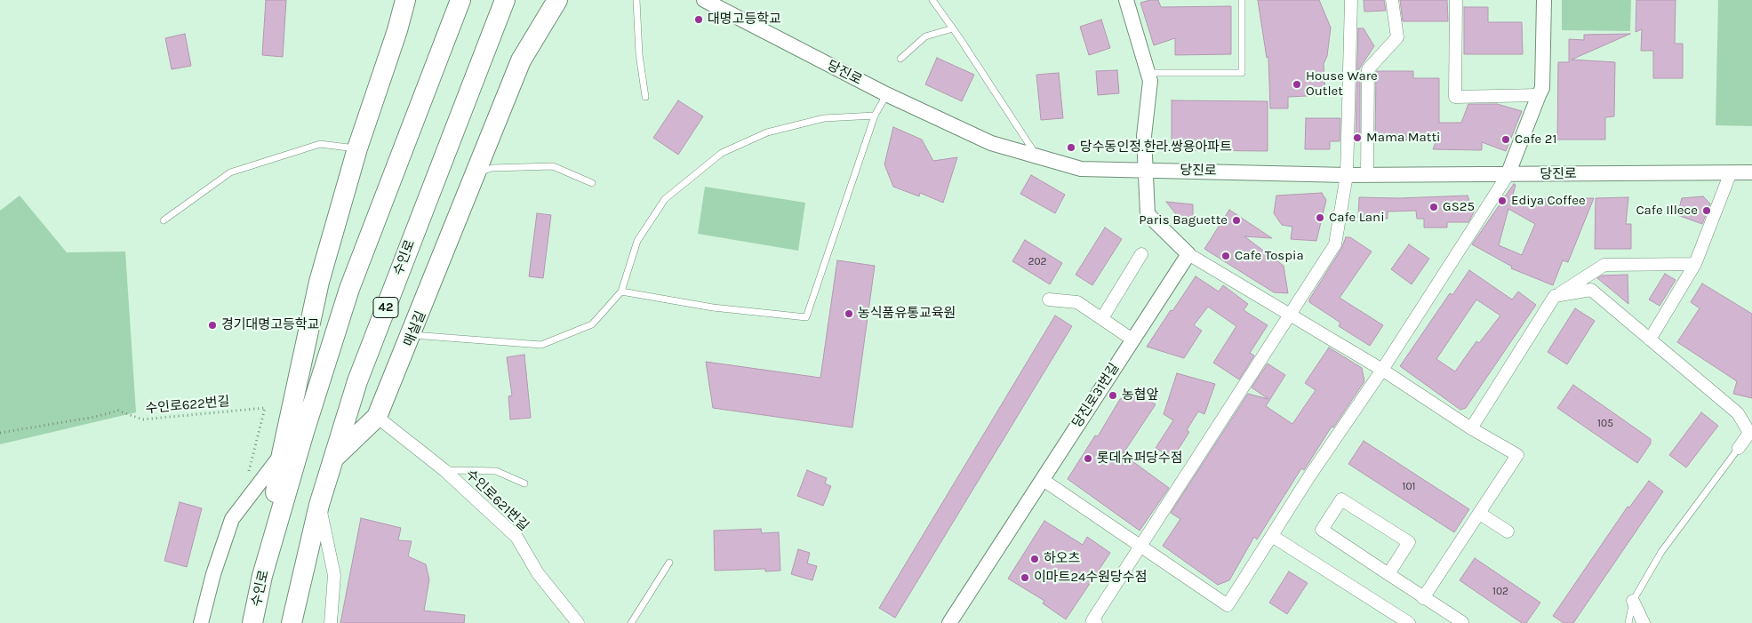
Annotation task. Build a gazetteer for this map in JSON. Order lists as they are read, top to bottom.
{
  "streets": {
    "highway": ["수인로", "42"],
    "street": ["당진로", "당진로31번길", "수인로621번길"],
    "path": ["수인로622번길"]
  },
  "places": [
    "대명고등학교",
    "House Ware Outlet",
    "Mama Matti",
    "Cafe 21",
    "당수동인정.한라.쌍용아파트",
    "Ediya Coffee",
    "GS25",
    "Cafe Illece",
    "Cafe Lani",
    "Paris Baguette",
    "Cafe Tospia",
    "농식품유통교육원",
    "경기대명고등학교",
    "농협앞",
    "롯데슈퍼당수점",
    "하오츠",
    "이마트24수원당수점"
  ],
  "house_numbers": [
    "202",
    "105",
    "101",
    "102"
  ]
}
